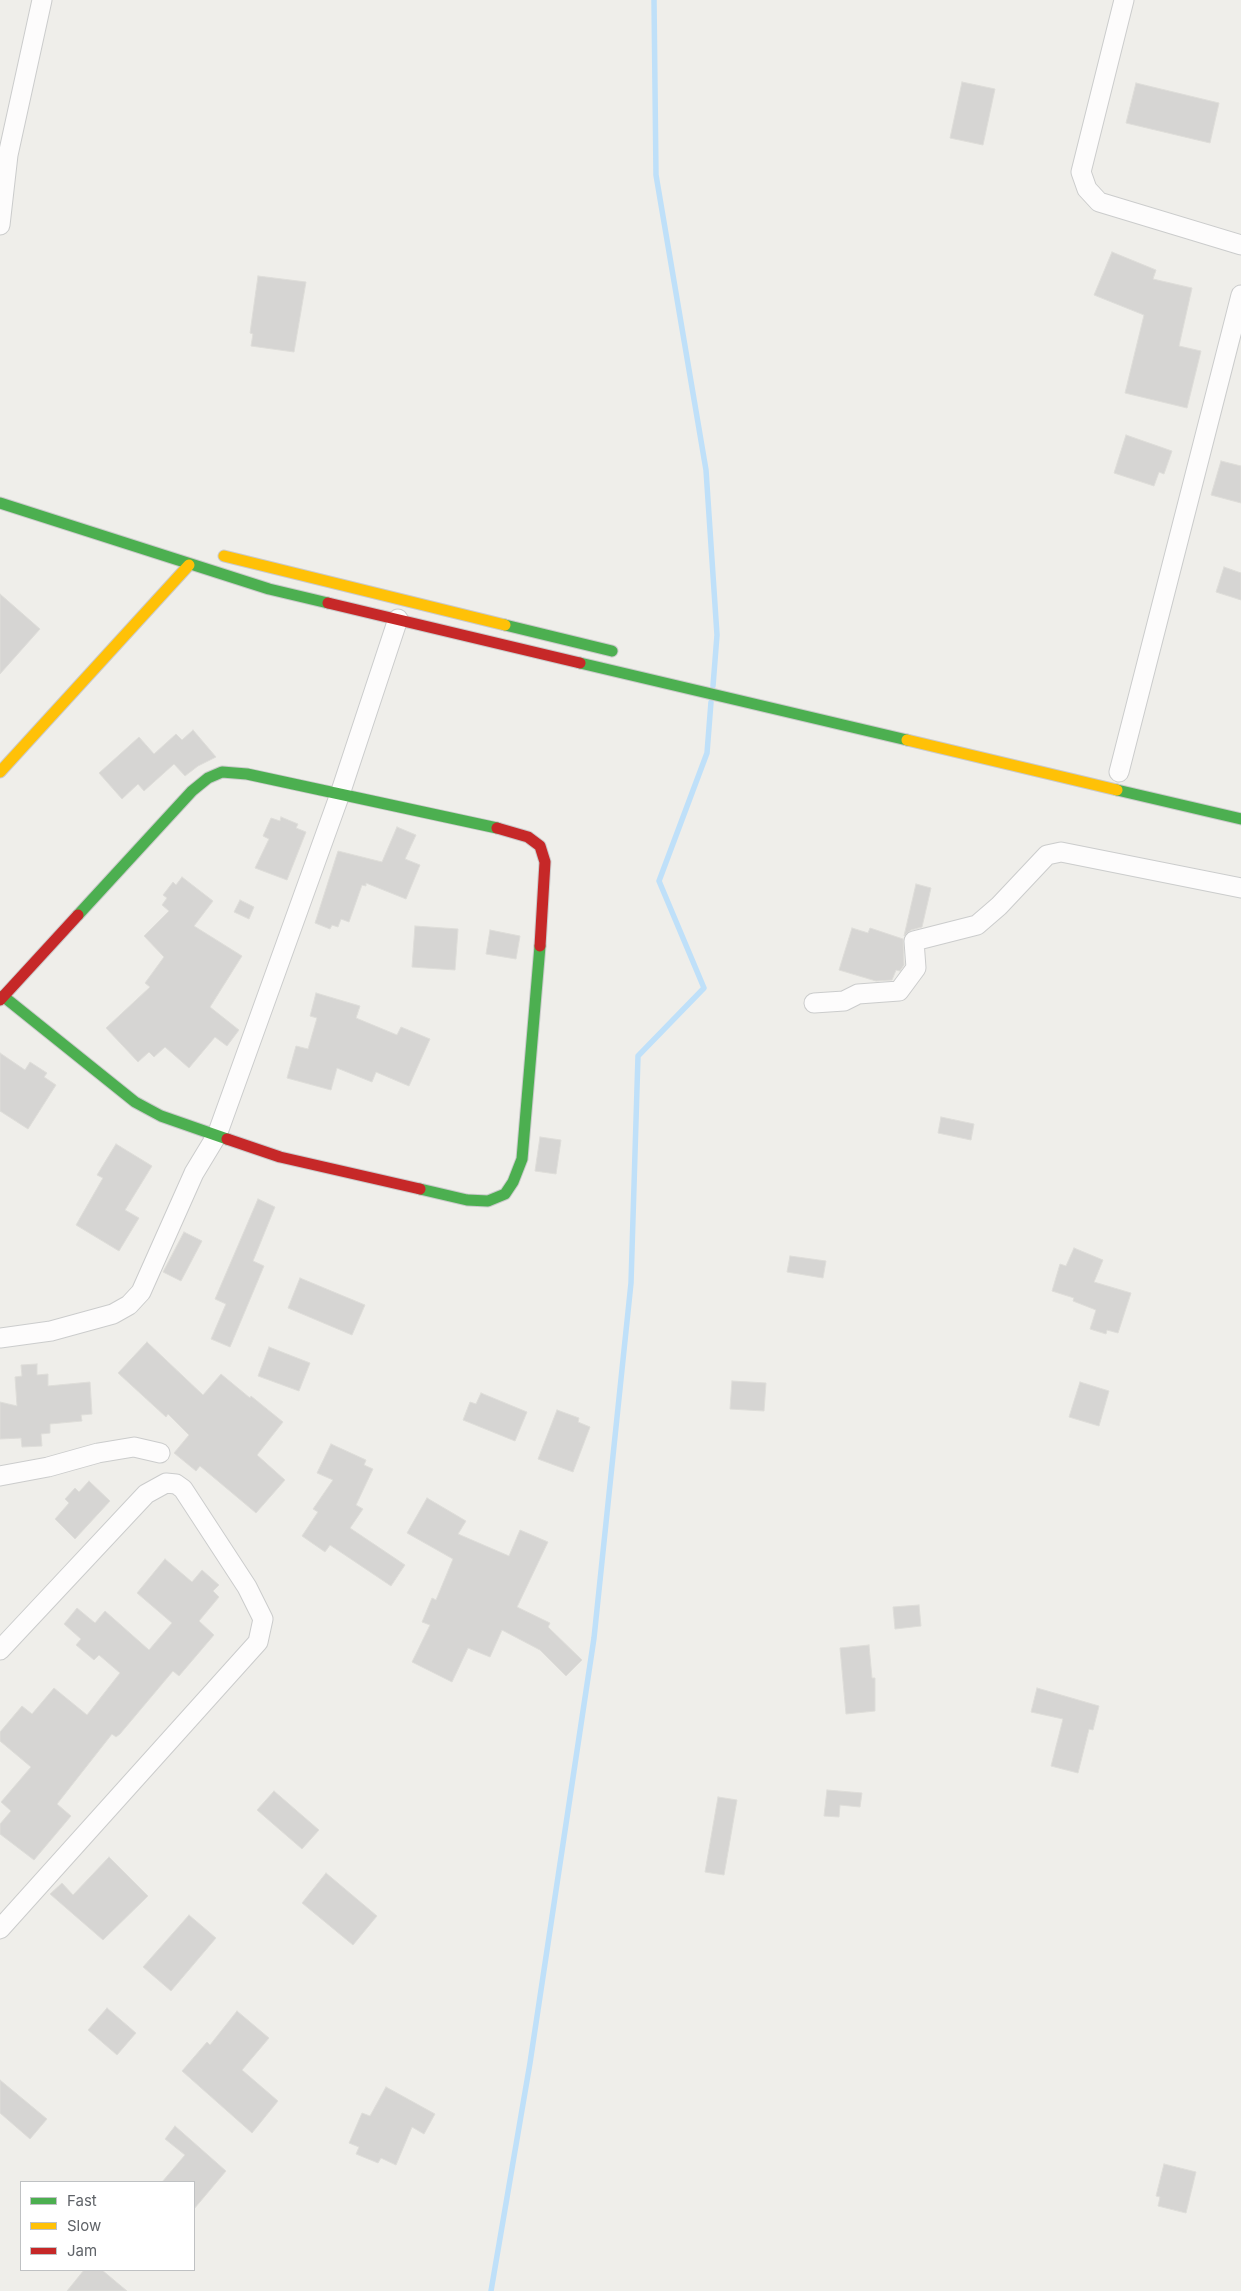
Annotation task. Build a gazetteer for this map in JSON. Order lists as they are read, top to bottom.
{
  "legend": ["Fast", "Slow", "Jam"]
}
